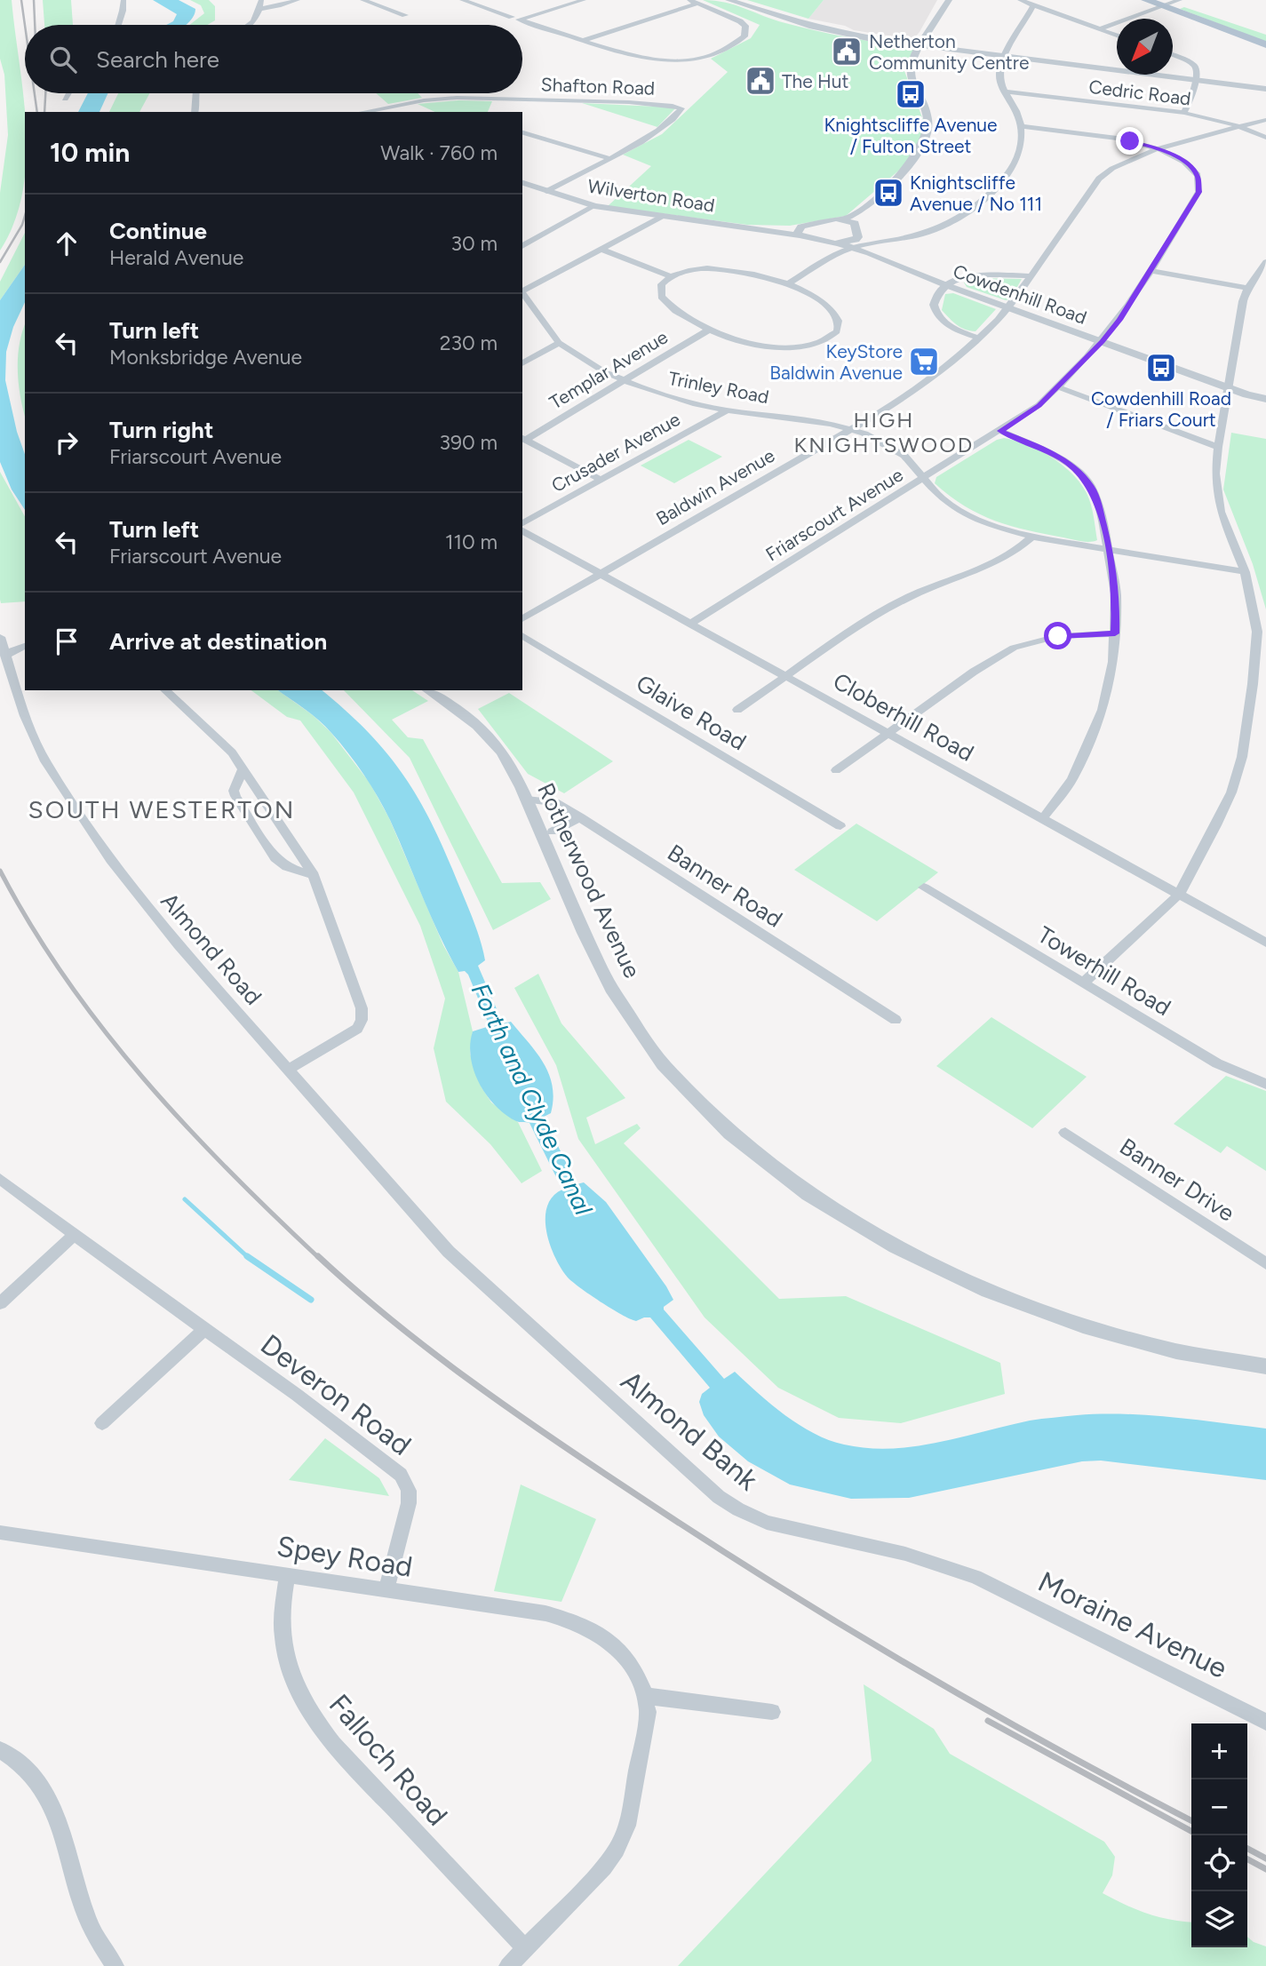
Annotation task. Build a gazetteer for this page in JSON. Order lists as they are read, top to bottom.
{
  "streets": {
    "street": [
      "Shafton Road",
      "Cedric Road",
      "Wilverton Road",
      "Cowdenhill Road",
      "Templar Avenue",
      "Trinley Road",
      "Crusader Avenue",
      "Baldwin Avenue",
      "Friarscourt Avenue",
      "Glaive Road",
      "Cloberhill Road",
      "Rotherwood Avenue",
      "Banner Road",
      "Almond Road",
      "Towerhill Road",
      "Banner Drive",
      "Deveron Road",
      "Almond Bank",
      "Spey Road",
      "Moraine Avenue",
      "Falloch Road"
    ]
  },
  "crossings": [
    ["Shafton Road", "Wilverton Road"],
    ["Cedric Road", "Baldwin Avenue"],
    ["Wilverton Road", "Cowdenhill Road"],
    ["Cowdenhill Road", "Baldwin Avenue"],
    ["Cowdenhill Road", "Friarscourt Avenue"],
    ["Templar Avenue", "Trinley Road"],
    ["Trinley Road", "Crusader Avenue"],
    ["Trinley Road", "Baldwin Avenue"],
    ["Trinley Road", "Friarscourt Avenue"],
    ["Baldwin Avenue", "Friarscourt Avenue"],
    ["Baldwin Avenue", "Cloberhill Road"],
    ["Friarscourt Avenue", "Cloberhill Road"],
    ["Rotherwood Avenue", "Banner Road"],
    ["Almond Road", "Almond Bank"],
    ["Deveron Road", "Spey Road"],
    ["Almond Bank", "Moraine Avenue"],
    ["Spey Road", "Falloch Road"]
  ],
  "districts": ["HIGH KNIGHTSWOOD", "SOUTH WESTERTON"],
  "water": ["Forth and Clyde Canal"],
  "places": {
    "public building": ["Netherton Community Centre", "The Hut"],
    "bus stop": ["Knightscliffe Avenue / Fulton Street", "Knightscliffe Avenue / No 111", "Cowdenhill Road / Friars Court"],
    "supermarket": ["KeyStore Baldwin Avenue"]
  },
  "north": "bottom left",
  "page": {
    "search": "Search here",
    "heading": ["10 min", "Walk · 760 m"],
    "list": [
      ["Continue", "Herald Avenue", "30 m"],
      ["Turn left", "Monksbridge Avenue", "230 m"],
      ["Turn right", "Friarscourt Avenue", "390 m"],
      ["Turn left", "Friarscourt Avenue", "110 m"],
      "Arrive at destination"
    ],
    "map_buttons": ["+", "−"]
  }
}
